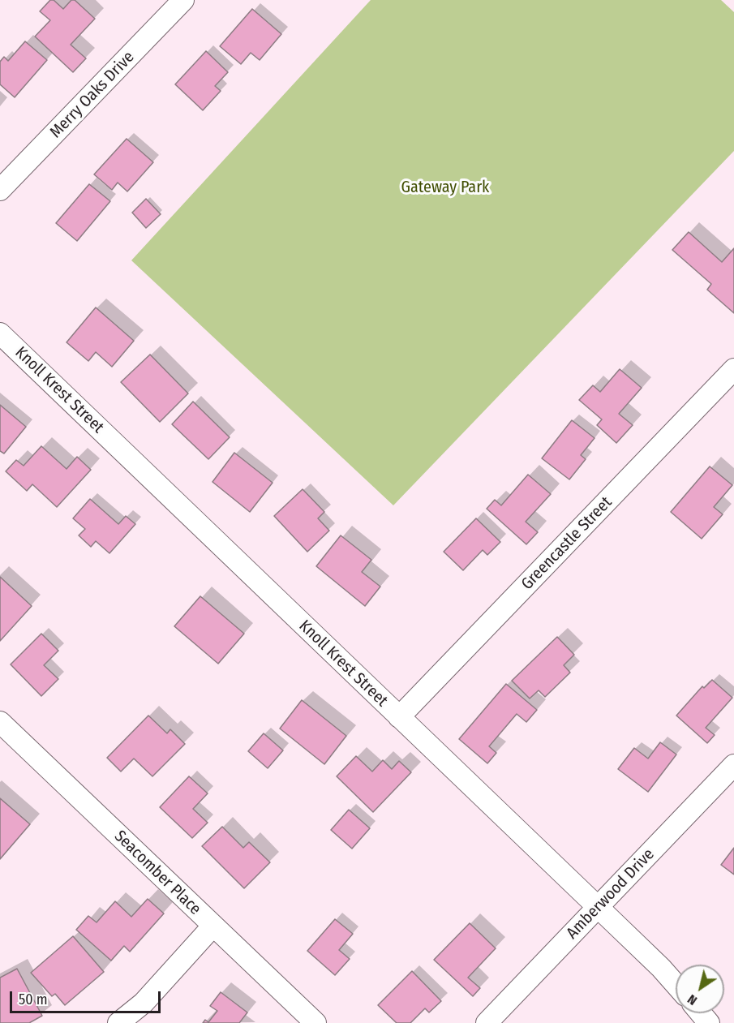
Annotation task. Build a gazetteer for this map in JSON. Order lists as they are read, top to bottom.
{
  "streets": {
    "street": [
      "Merry Oaks Drive",
      "Knoll Krest Street",
      "Greencastle Street",
      "Seacomber Place",
      "Amberwood Drive"
    ]
  },
  "crossings": [
    ["Knoll Krest Street", "Greencastle Street"],
    ["Knoll Krest Street", "Amberwood Drive"]
  ],
  "parks": ["Gateway Park"],
  "scale_bar": "50 m",
  "north": "bottom left"
}
